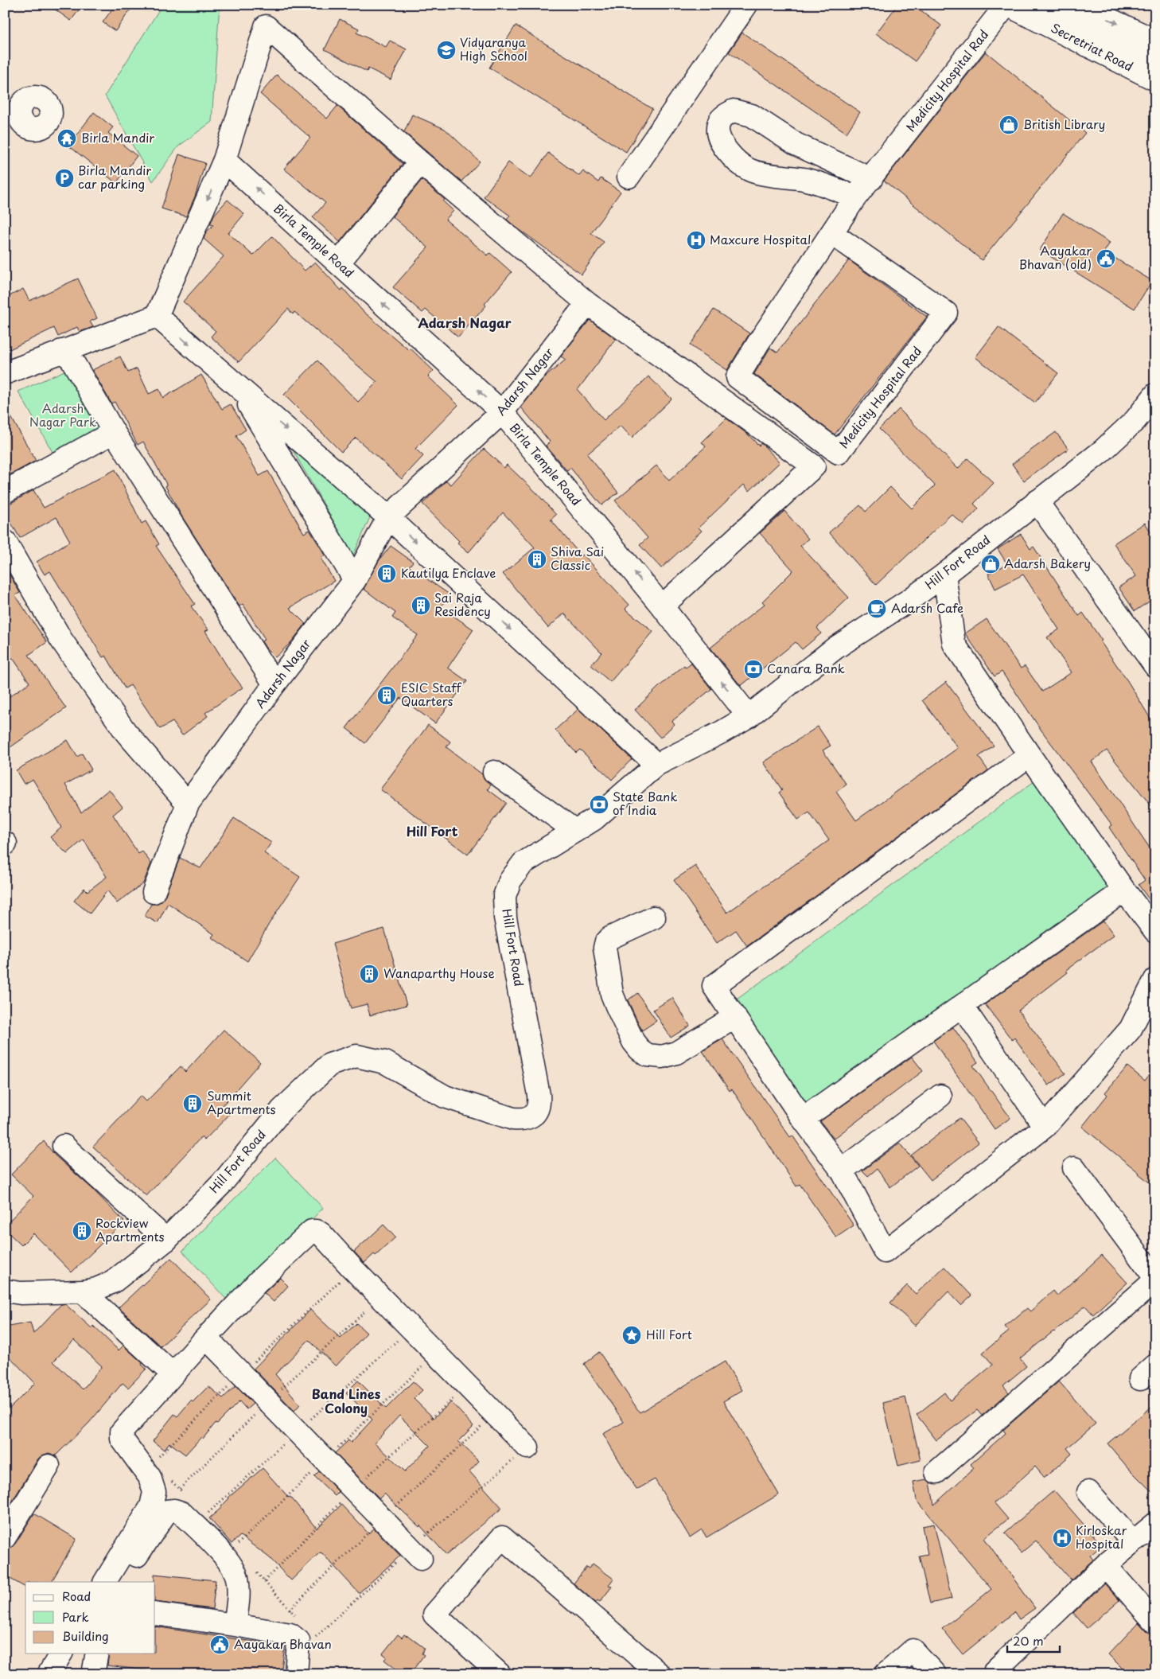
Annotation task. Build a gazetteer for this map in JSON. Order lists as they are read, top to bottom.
{
  "streets": {
    "main road": [
      "Secretriat Road",
      "Medicity Hospital Rad",
      "Birla Temple Road",
      "Adarsh Nagar",
      "Hill Fort Road"
    ]
  },
  "crossings": [
    ["Secretriat Road", "Medicity Hospital Rad"],
    ["Birla Temple Road", "Adarsh Nagar"],
    ["Birla Temple Road", "Hill Fort Road"]
  ],
  "districts": ["Adarsh Nagar", "Hill Fort", "Band Lines Colony"],
  "parks": ["Adarsh Nagar Park"],
  "places": {
    "school or university": ["Vidyaranya High School"],
    "shop": ["British Library", "Adarsh Bakery"],
    "temple": ["Birla Mandir"],
    "parking": ["Birla Mandir car parking"],
    "hospital": ["Maxcure Hospital", "Kirloskar Hospital"],
    "public building": ["Aayakar Bhavan (old)", "Aayakar Bhavan"],
    "building": [
      "Shiva Sai Classic",
      "Kautilya Enclave",
      "Sai Raja Residency",
      "ESIC Staff Quarters",
      "Wanaparthy House",
      "Summit Apartments",
      "Rockview Apartments"
    ],
    "cafe": ["Adarsh Cafe"],
    "bank": ["Canara Bank", "State Bank of India"],
    "place": ["Hill Fort"]
  },
  "legend": ["Road", "Park", "Building"],
  "scale_bar": "20 m"
}
